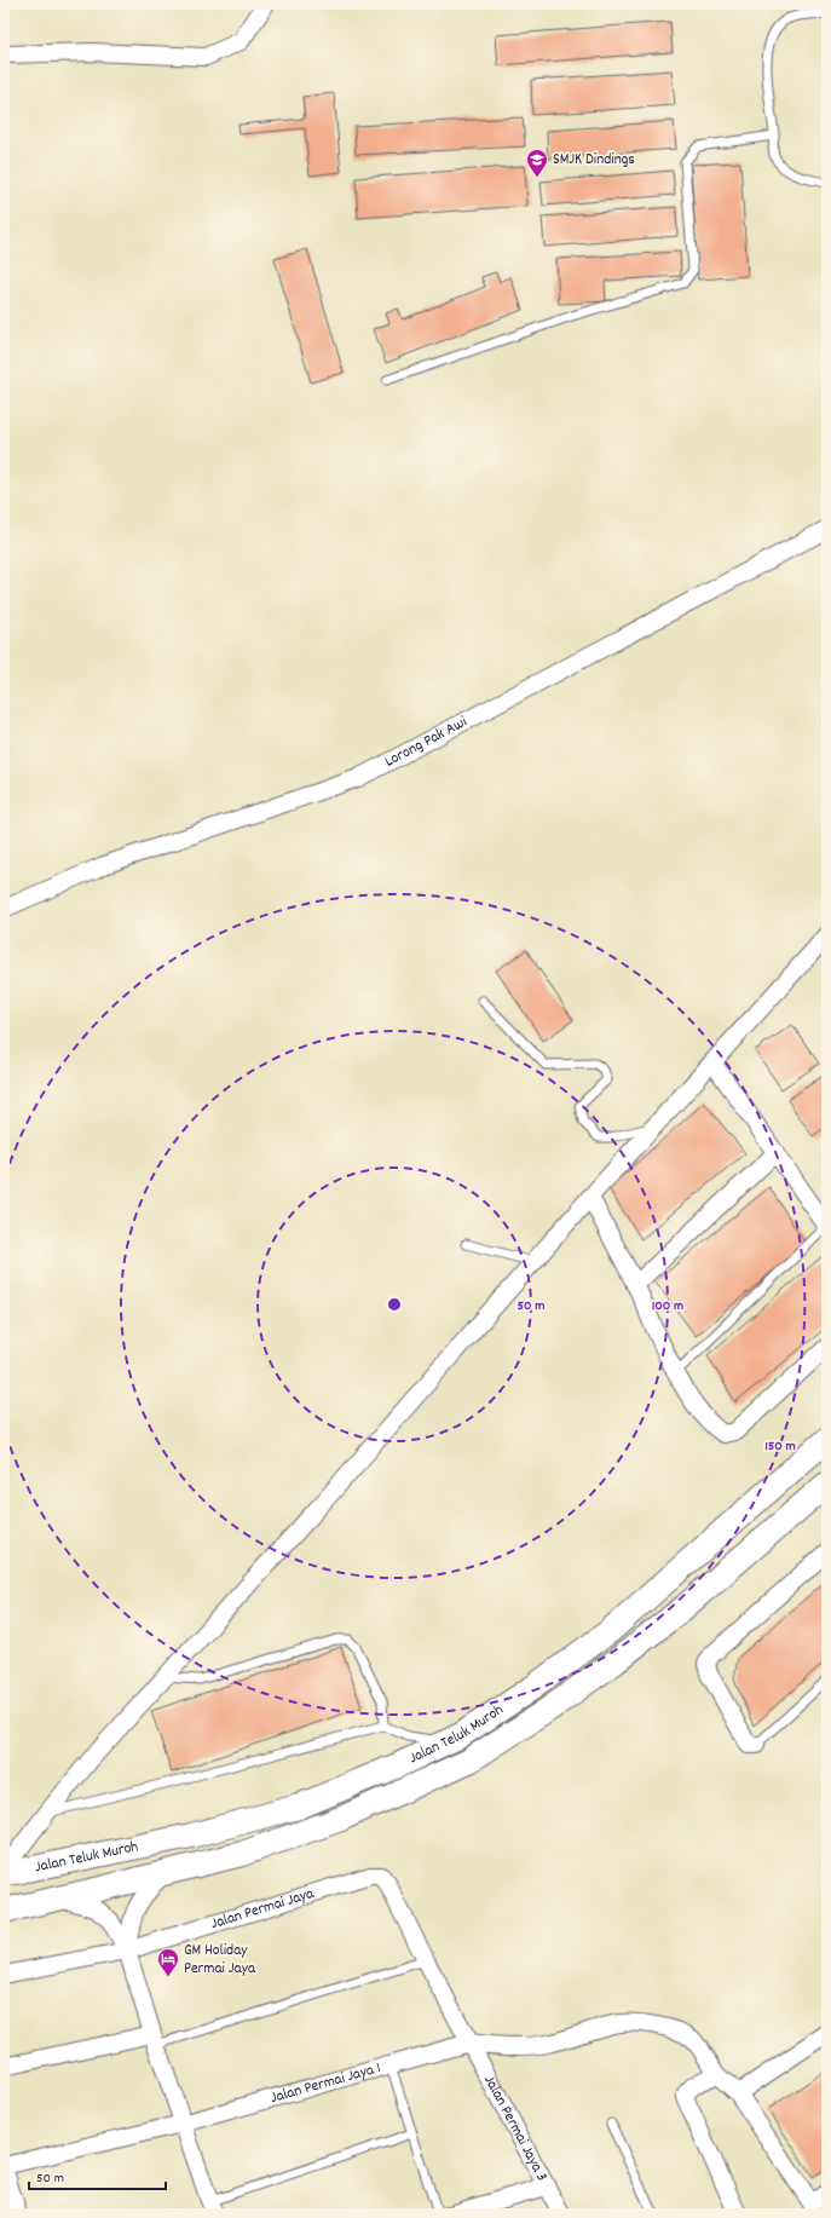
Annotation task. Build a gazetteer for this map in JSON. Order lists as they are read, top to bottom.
{
  "streets": {
    "main road": ["Jalan Teluk Muroh"],
    "street": [
      "Lorong Pak Awi",
      "Jalan Permai Jaya",
      "Jalan Permai Jaya 1",
      "Jalan Permai Jaya 3"
    ]
  },
  "crossings": [
    ["Jalan Permai Jaya", "Jalan Permai Jaya 3"],
    ["Jalan Permai Jaya 1", "Jalan Permai Jaya 3"]
  ],
  "places": {
    "school or university": ["SMJK Dindings"],
    "hotel": ["GM Holiday Permai Jaya"]
  },
  "scale_bar": "50 m",
  "rings": ["50 m", "100 m", "150 m"]
}
